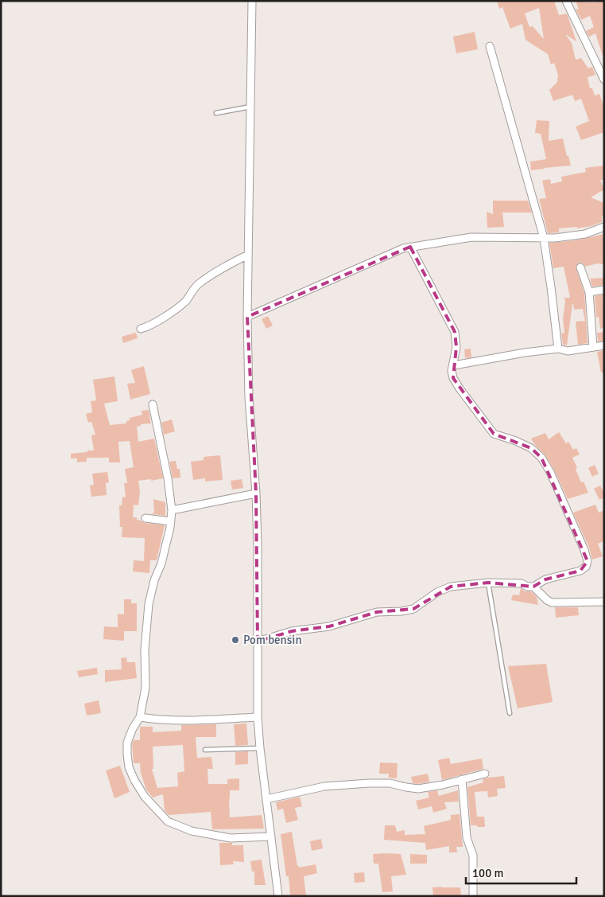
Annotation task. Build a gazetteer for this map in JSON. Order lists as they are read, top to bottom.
{
  "places": ["Pom bensin"],
  "scale_bar": "100 m"
}
